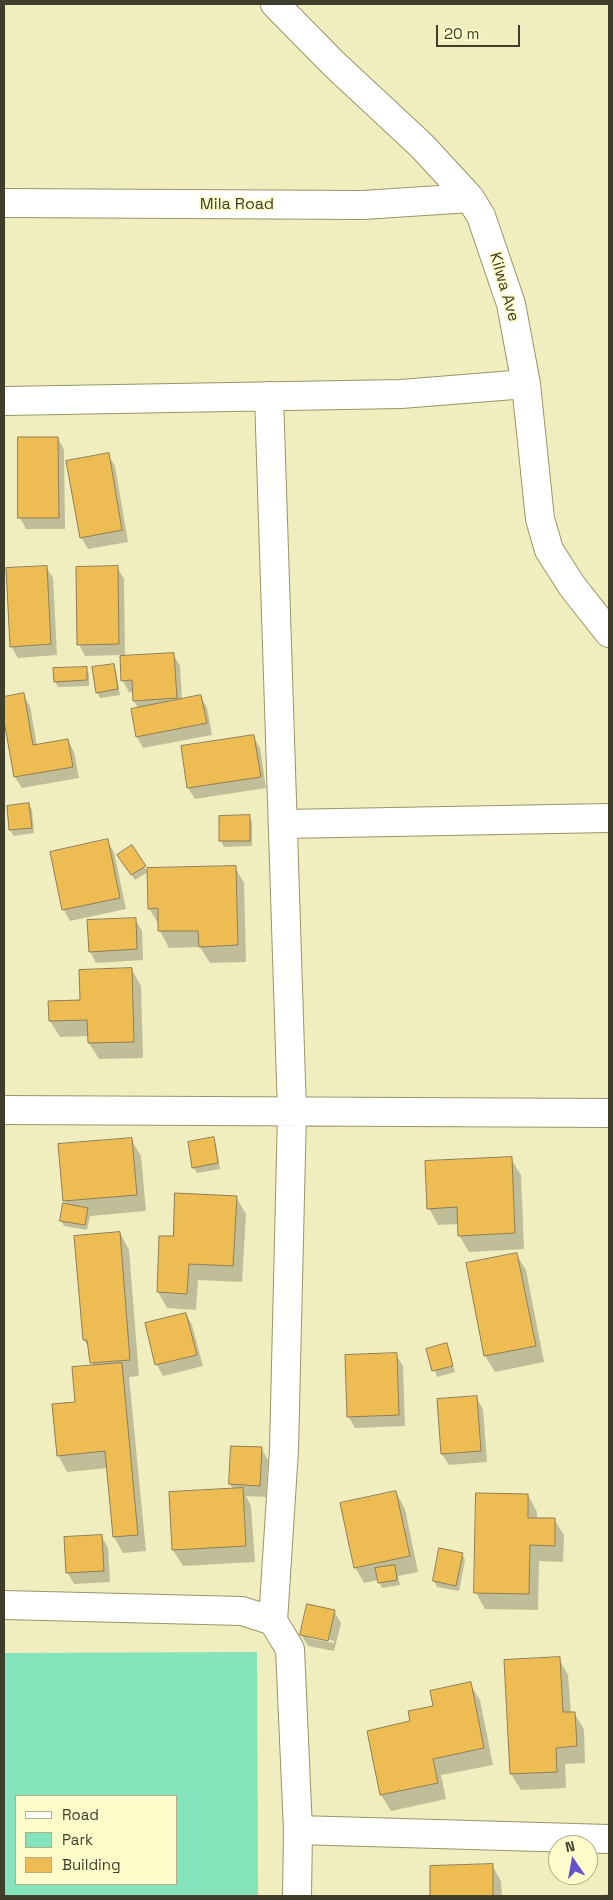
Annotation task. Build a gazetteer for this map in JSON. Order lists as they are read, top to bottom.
{
  "streets": {
    "street": ["Mila Road", "Kilwa Ave"]
  },
  "crossings": [
    ["Mila Road", "Kilwa Ave"]
  ],
  "legend": ["Road", "Park", "Building"],
  "scale_bar": "20 m",
  "north": "top"
}
